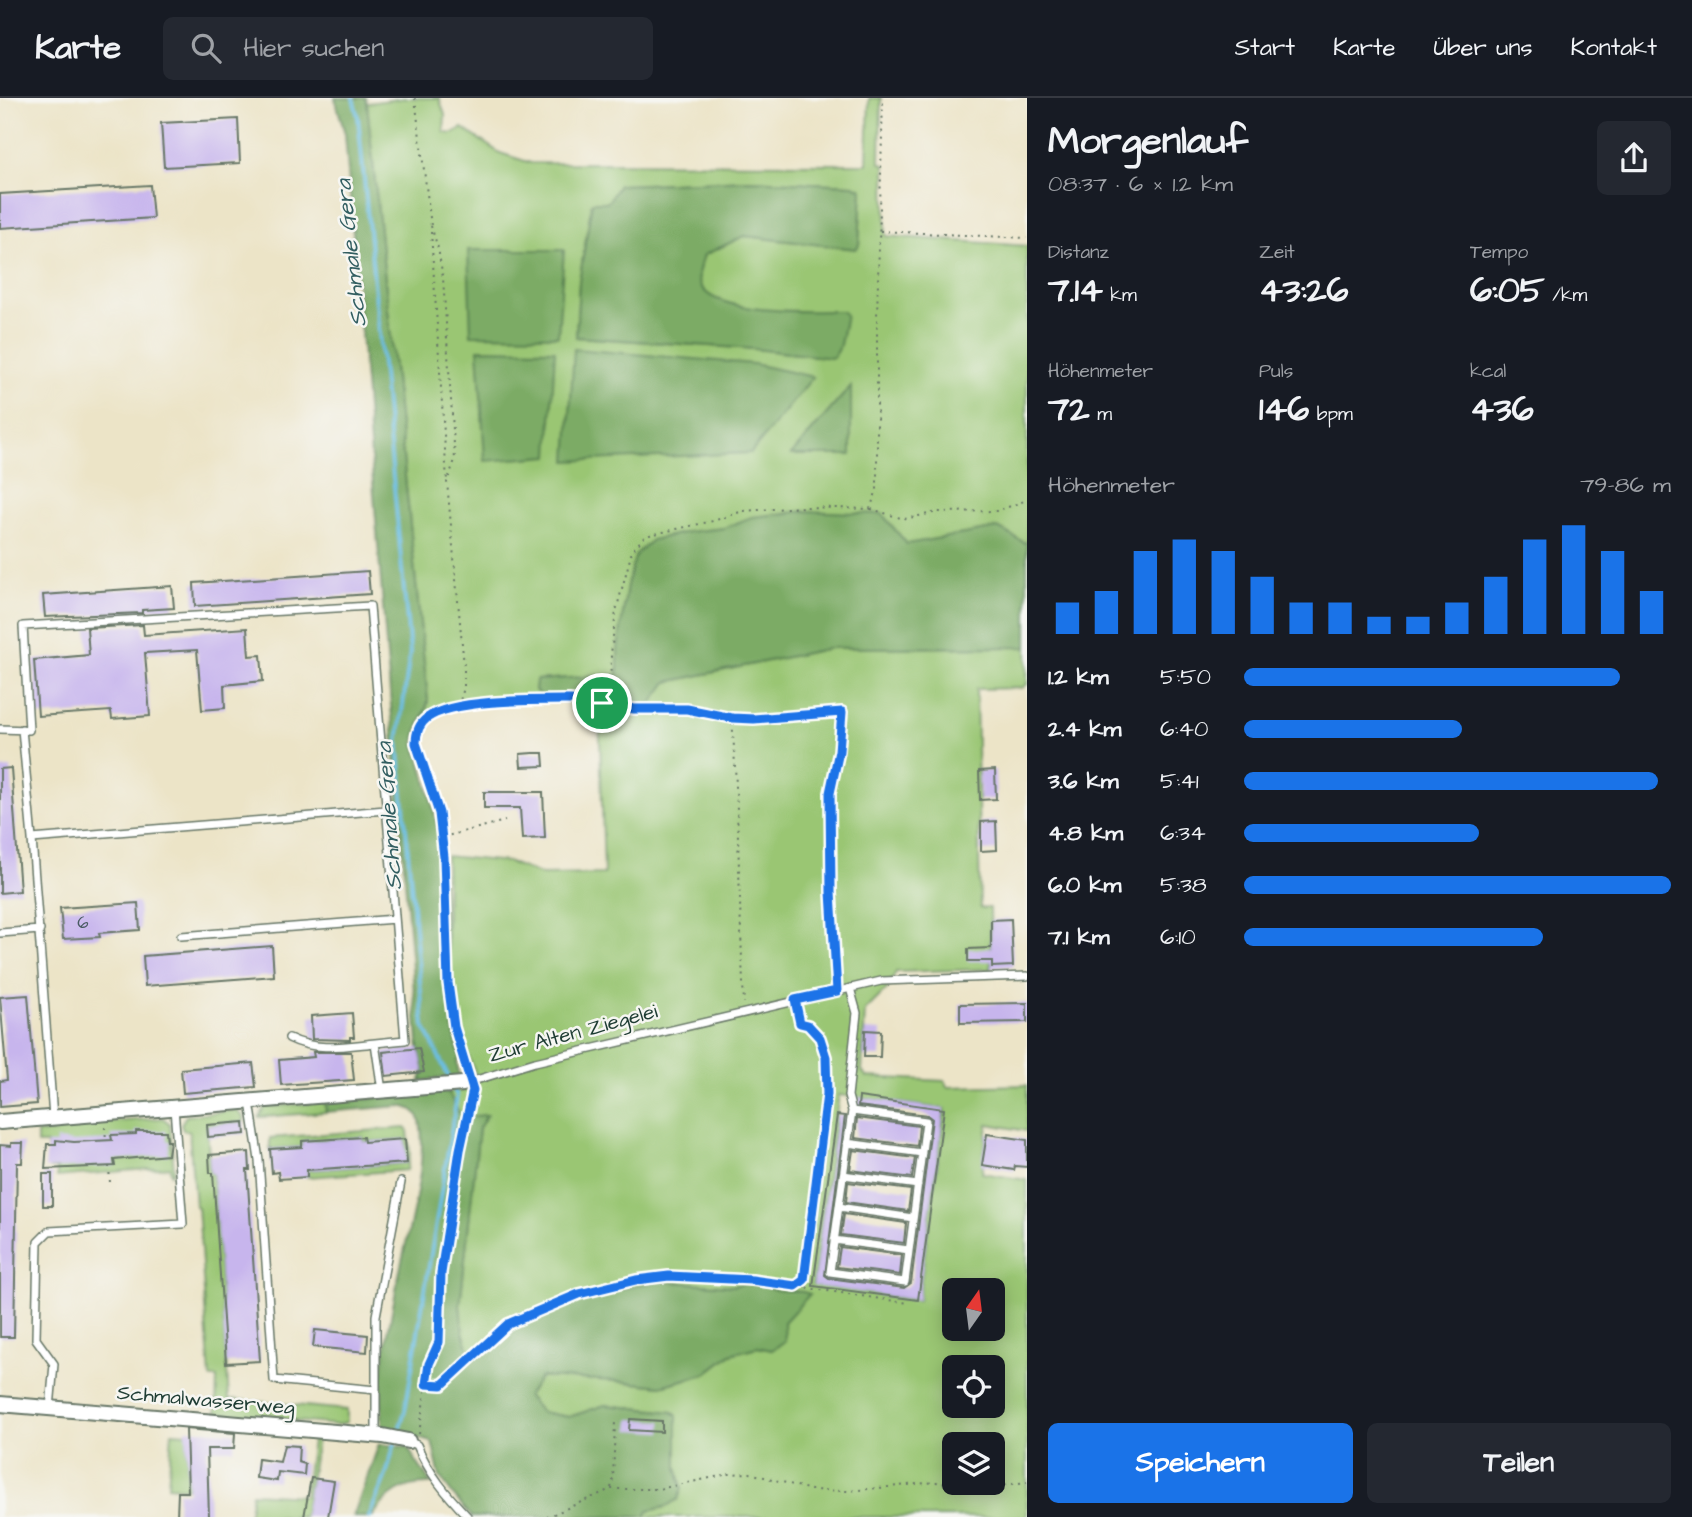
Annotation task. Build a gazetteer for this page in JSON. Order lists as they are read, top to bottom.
{
  "streets": {
    "street": ["Zur Alten Ziegelei", "Schmalwasserweg"]
  },
  "water": ["Schmale Gera"],
  "house_numbers": ["6"],
  "north": "top",
  "page": {
    "header": "Karte",
    "search": "Hier suchen",
    "nav": [
      "Start",
      "Karte",
      "Über uns",
      "Kontakt"
    ],
    "heading": ["Morgenlauf", "08:37 · 6 × 1.2 km"],
    "stats": [
      ["Distanz", "7.14 km"],
      ["Zeit", "43:26"],
      ["Tempo", "6:05 /km"],
      ["Höhenmeter", "72 m"],
      ["Puls", "146 bpm"],
      ["kcal", "436"]
    ],
    "chart": ["Höhenmeter", "79–86 m"],
    "list": [
      {
        "name": "1.2 km",
        "note": "5:50"
      },
      {
        "name": "2.4 km",
        "note": "6:40"
      },
      {
        "name": "3.6 km",
        "note": "5:41"
      },
      {
        "name": "4.8 km",
        "note": "6:34"
      },
      {
        "name": "6.0 km",
        "note": "5:38"
      },
      {
        "name": "7.1 km",
        "note": "6:10"
      }
    ],
    "buttons": ["Speichern", "Teilen"]
  }
}
